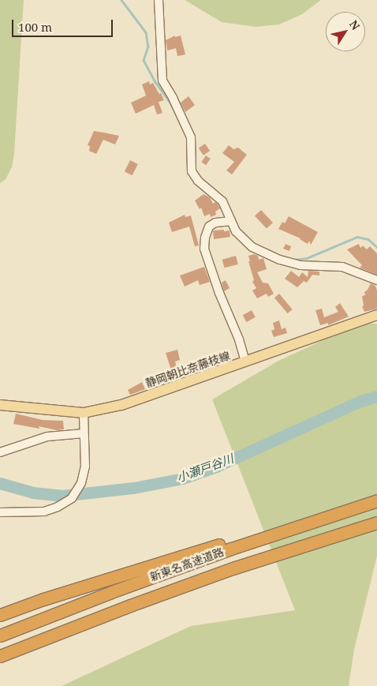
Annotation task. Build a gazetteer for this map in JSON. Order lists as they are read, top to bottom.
{
  "streets": {
    "highway": ["新東名高速道路"],
    "main road": ["静岡朝比奈藤枝線"]
  },
  "water": ["小瀬戸谷川"],
  "scale_bar": "100 m",
  "north": "top right"
}
